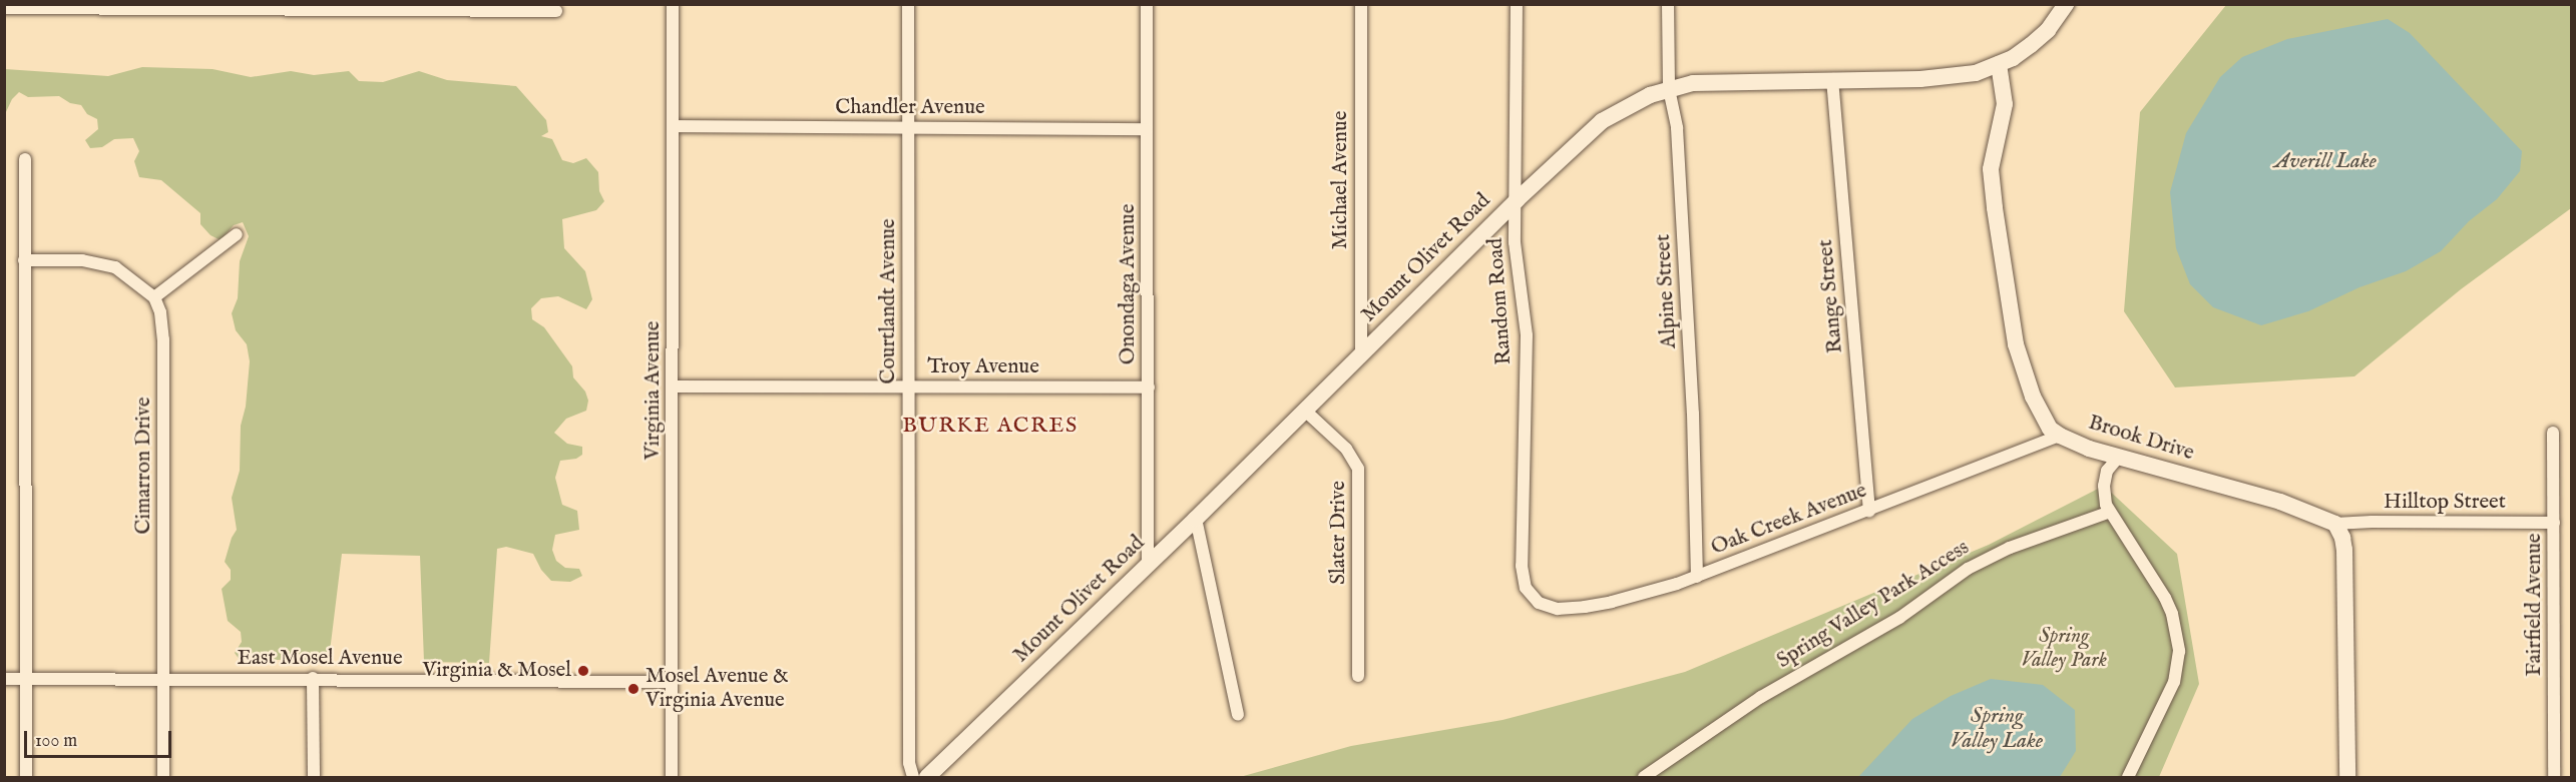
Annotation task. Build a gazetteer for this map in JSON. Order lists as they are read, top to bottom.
{
  "streets": {
    "street": [
      "Chandler Avenue",
      "Michael Avenue",
      "Mount Olivet Road",
      "Onondaga Avenue",
      "Alpine Street",
      "Range Street",
      "Courtlandt Avenue",
      "Random Road",
      "Troy Avenue",
      "Virginia Avenue",
      "Brook Drive",
      "Cimarron Drive",
      "Hilltop Street",
      "Oak Creek Avenue",
      "Slater Drive",
      "Spring Valley Park Access",
      "Fairfield Avenue",
      "East Mosel Avenue"
    ]
  },
  "crossings": [
    ["Chandler Avenue", "Onondaga Avenue"],
    ["Chandler Avenue", "Courtlandt Avenue"],
    ["Chandler Avenue", "Virginia Avenue"],
    ["Michael Avenue", "Mount Olivet Road"],
    ["Mount Olivet Road", "Onondaga Avenue"],
    ["Mount Olivet Road", "Alpine Street"],
    ["Mount Olivet Road", "Range Street"],
    ["Mount Olivet Road", "Random Road"],
    ["Mount Olivet Road", "Brook Drive"],
    ["Mount Olivet Road", "Slater Drive"],
    ["Onondaga Avenue", "Troy Avenue"],
    ["Alpine Street", "Oak Creek Avenue"],
    ["Range Street", "Oak Creek Avenue"],
    ["Courtlandt Avenue", "Troy Avenue"],
    ["Random Road", "Oak Creek Avenue"],
    ["Troy Avenue", "Virginia Avenue"],
    ["Virginia Avenue", "East Mosel Avenue"],
    ["Brook Drive", "Hilltop Street"],
    ["Brook Drive", "Oak Creek Avenue"],
    ["Cimarron Drive", "East Mosel Avenue"],
    ["Hilltop Street", "Fairfield Avenue"]
  ],
  "districts": ["BURKE ACRES"],
  "water": ["Averill Lake", "Spring Valley Lake"],
  "parks": ["Spring Valley Park"],
  "places": ["Virginia & Mosel", "Mosel Avenue & Virginia Avenue"],
  "scale_bar": "100 m"
}
